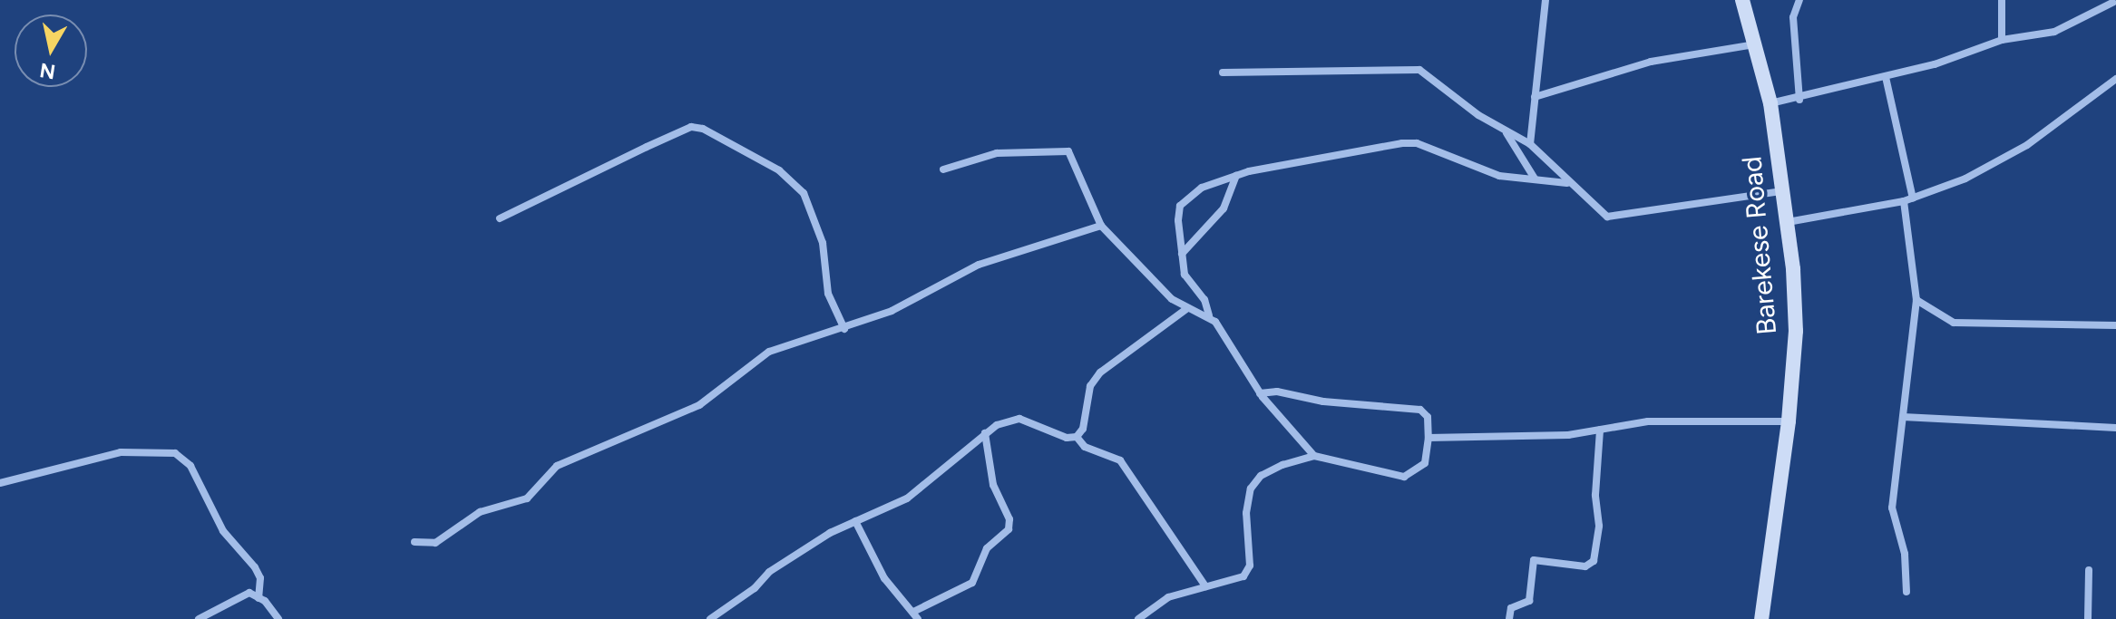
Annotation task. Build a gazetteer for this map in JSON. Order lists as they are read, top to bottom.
{
  "streets": {
    "main road": ["Barekese Road"]
  },
  "north": "bottom"
}
